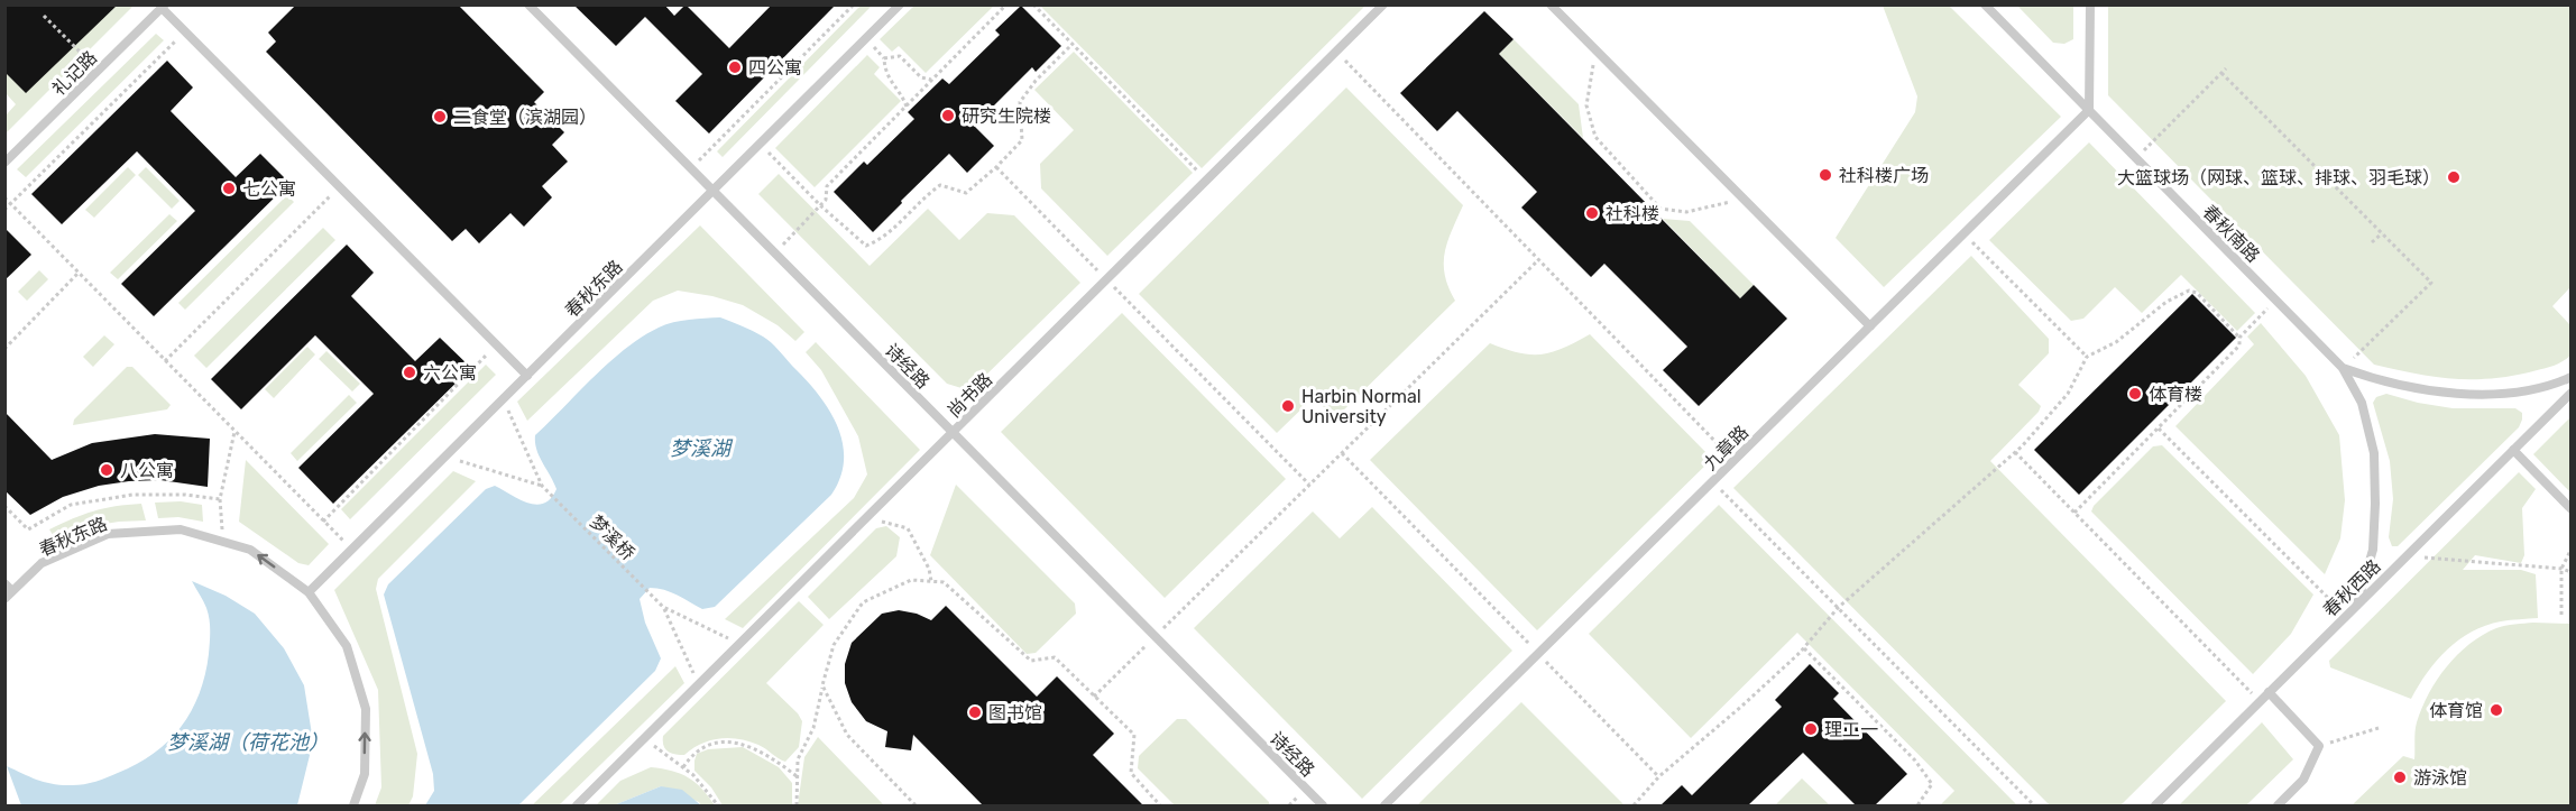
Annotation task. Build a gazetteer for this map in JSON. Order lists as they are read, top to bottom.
{
  "streets": {
    "lane": [
      "礼记路",
      "春秋南路",
      "春秋东路",
      "诗经路",
      "尚书路",
      "九章路",
      "春秋西路"
    ],
    "path": ["梦溪桥"]
  },
  "crossings": [
    ["春秋南路", "九章路"],
    ["春秋南路", "春秋西路"],
    ["春秋东路", "诗经路"],
    ["诗经路", "尚书路"]
  ],
  "water": ["梦溪湖", "梦溪湖（荷花池）"],
  "places": [
    "四公寓",
    "研究生院楼",
    "二食堂（滨湖园）",
    "社科楼广场",
    "大篮球场（网球、篮球、排球、羽毛球）",
    "七公寓",
    "社科楼",
    "六公寓",
    "体育楼",
    "Harbin Normal University",
    "八公寓",
    "体育馆",
    "图书馆",
    "理工一",
    "游泳馆"
  ]
}
